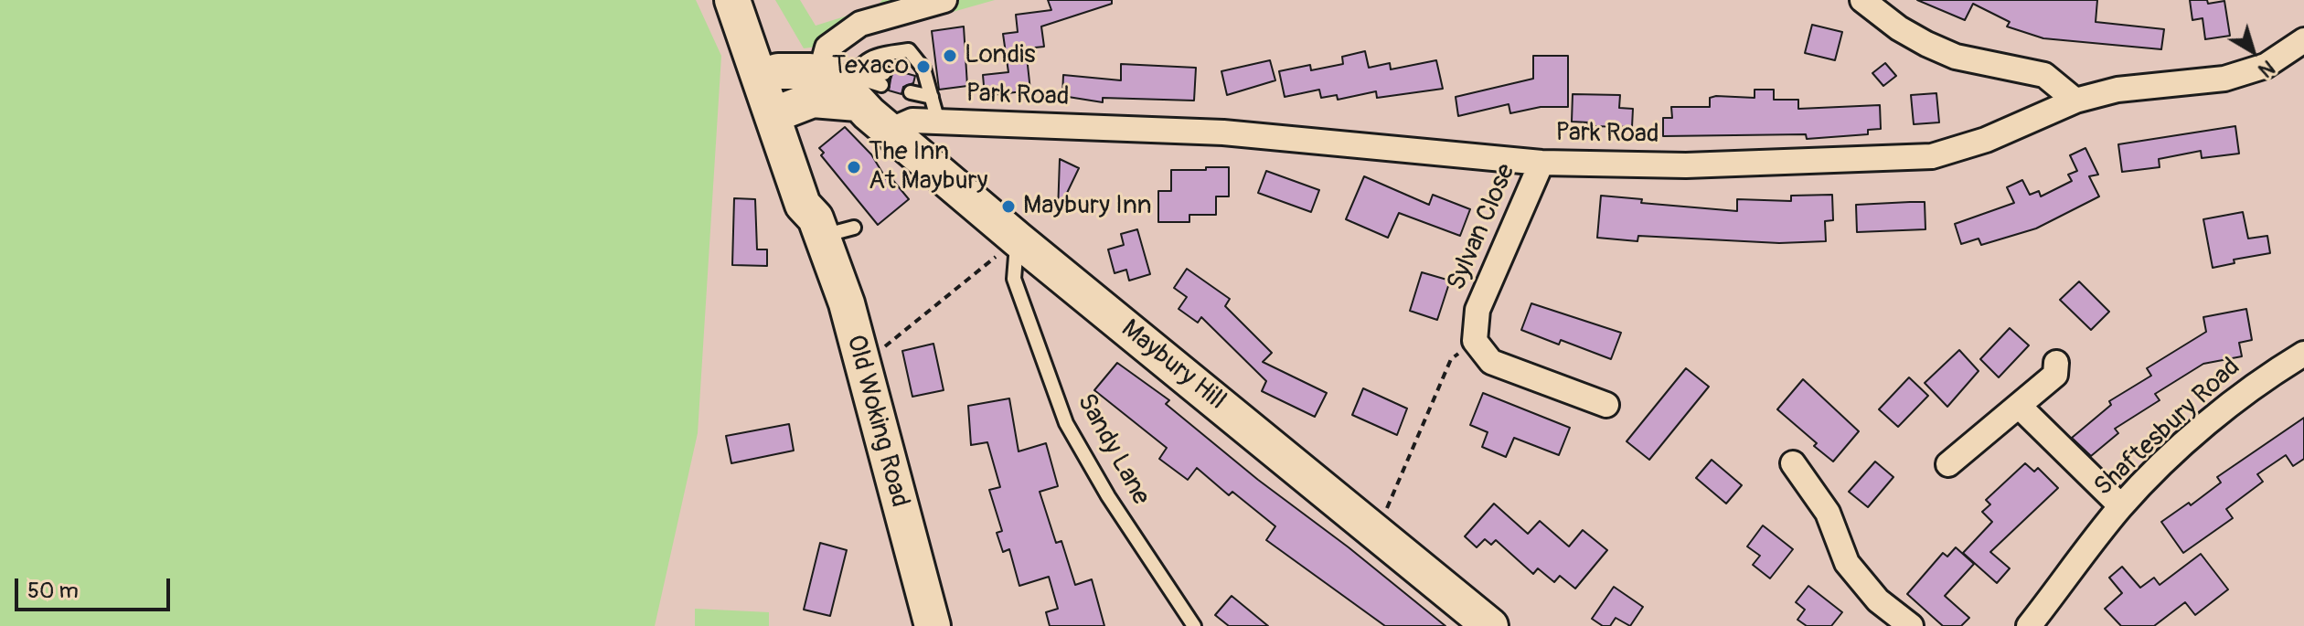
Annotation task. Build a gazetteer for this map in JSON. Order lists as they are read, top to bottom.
{
  "streets": {
    "street": [
      "Park Road",
      "Sylvan Close",
      "Maybury Hill",
      "Old Woking Road",
      "Shaftesbury Road"
    ],
    "lane": ["Sandy Lane"]
  },
  "crossings": [
    ["Park Road", "Sylvan Close"],
    ["Park Road", "Maybury Hill"],
    ["Maybury Hill", "Sandy Lane"]
  ],
  "places": [
    "Londis",
    "Texaco",
    "The Inn At Maybury",
    "Maybury Inn"
  ],
  "scale_bar": "50 m",
  "north": "bottom right"
}
